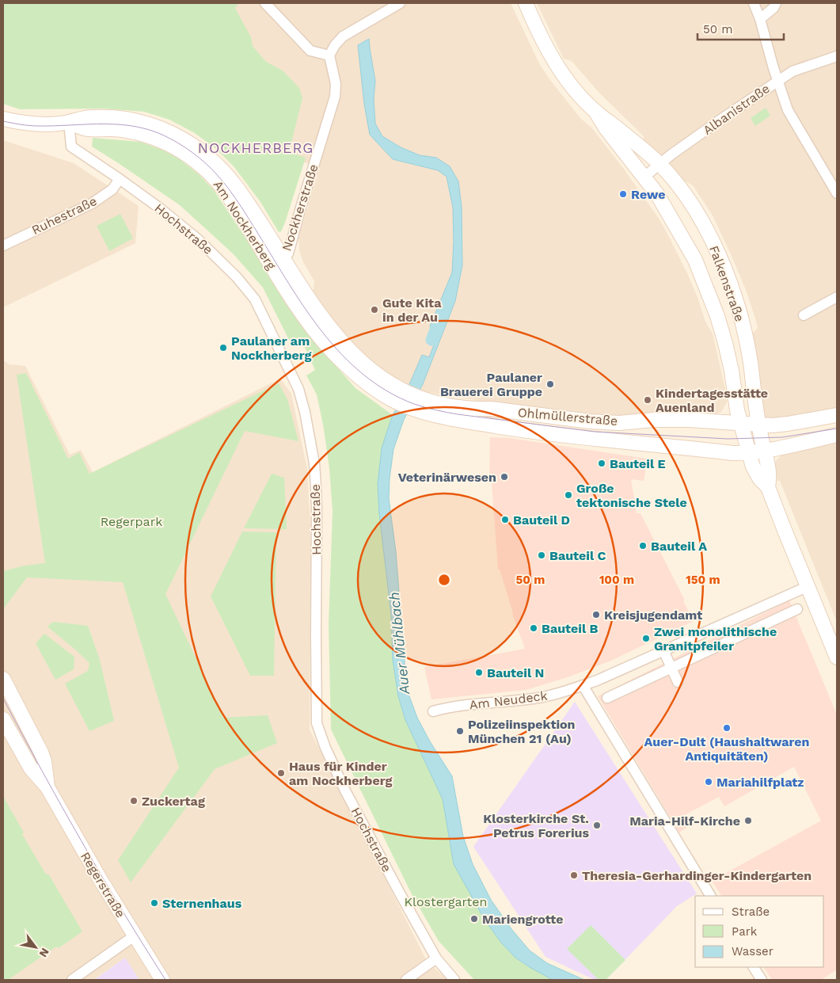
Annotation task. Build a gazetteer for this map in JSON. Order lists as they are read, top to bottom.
{
  "streets": {
    "main road": [
      "Am Nockherberg",
      "Falkenstraße",
      "Ohlmüllerstraße",
      "Regerstraße"
    ],
    "street": [
      "Albanistraße",
      "Nockherstraße",
      "Ruhestraße",
      "Hochstraße",
      "Am Neudeck"
    ]
  },
  "crossings": [
    ["Albanistraße", "Falkenstraße"],
    ["Nockherstraße", "Am Nockherberg"],
    ["Ruhestraße", "Hochstraße"],
    ["Am Nockherberg", "Hochstraße"],
    ["Am Nockherberg", "Ohlmüllerstraße"],
    ["Falkenstraße", "Ohlmüllerstraße"]
  ],
  "districts": ["NOCKHERBERG"],
  "water": ["Auer Mühlbach"],
  "parks": ["Regerpark", "Klostergarten"],
  "places": [
    "Rewe",
    "Gute Kita in der Au",
    "Paulaner am Nockherberg",
    "Paulaner Brauerei Gruppe",
    "Kindertagesstätte Auenland",
    "Bauteil E",
    "Veterinärwesen",
    "Große tektonische Stele",
    "Bauteil D",
    "Bauteil A",
    "Bauteil C",
    "Kreisjugendamt",
    "Bauteil B",
    "Zwei monolithische Granitpfeiler",
    "Bauteil N",
    "Auer-Dult (Haushaltwaren Antiquitäten)",
    "Polizeiinspektion München 21 (Au)",
    "Haus für Kinder am Nockherberg",
    "Mariahilfplatz",
    "Zuckertag",
    "Maria-Hilf-Kirche",
    "Klosterkirche St. Petrus Forerius",
    "Theresia-Gerhardinger-Kindergarten",
    "Sternenhaus",
    "Mariengrotte"
  ],
  "legend": ["Straße", "Park", "Wasser"],
  "scale_bar": "50 m",
  "north": "bottom right",
  "rings": ["50 m", "100 m", "150 m"]
}
